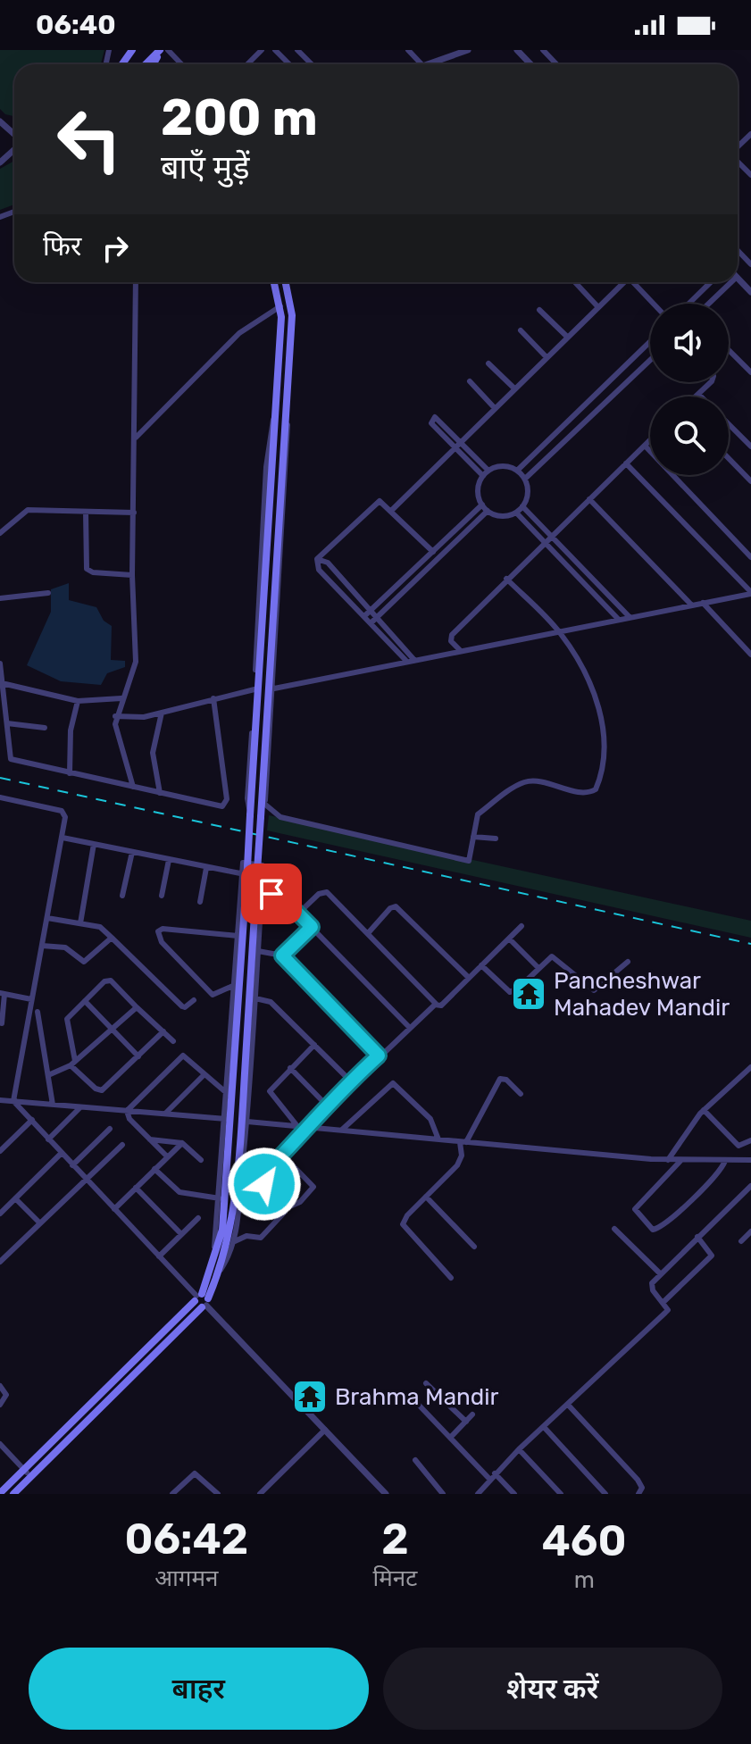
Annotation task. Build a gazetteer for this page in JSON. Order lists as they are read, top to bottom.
{
  "places": {
    "temple": ["Pancheshwar Mahadev Mandir", "Brahma Mandir"]
  },
  "page": {
    "status": "06:40",
    "turn": ["200 m", "बाएँ मुड़ें"],
    "then": "फिर",
    "eta": [
      "06:42",
      "आगमन",
      "2",
      "मिनट",
      "460",
      "m"
    ],
    "buttons": ["बाहर", "शेयर करें"]
  }
}
